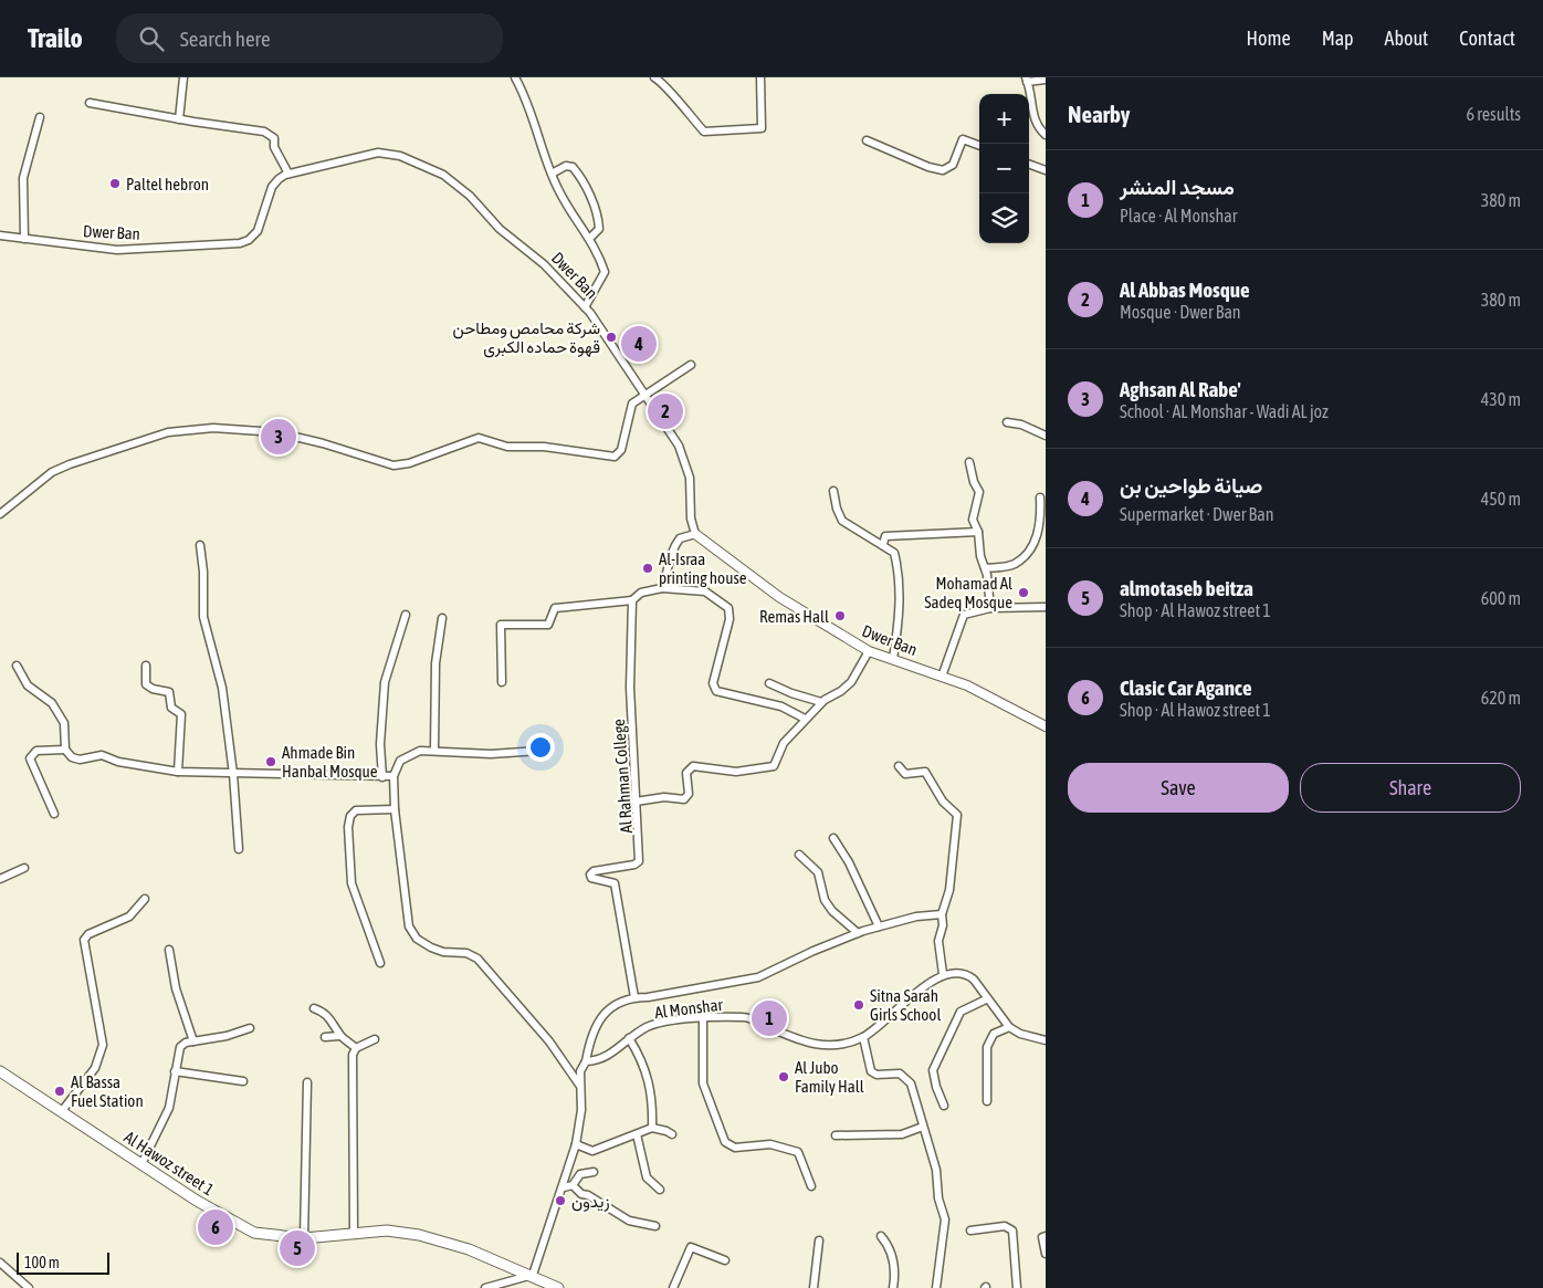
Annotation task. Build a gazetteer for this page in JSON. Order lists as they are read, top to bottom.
{
  "streets": {
    "main road": ["Al Hawoz street 1"],
    "street": ["Dwer Ban", "Al Rahman College", "Al Monshar"]
  },
  "crossings": [
    ["Al Rahman College", "Al Monshar"],
    ["Al Monshar", "Al Hawoz street 1"]
  ],
  "places": [
    "Paltel hebron",
    "شركة محامص ومطاحن قهوة حماده الكبرى",
    "Al-Israa printing house",
    "Mohamad Al Sadeq Mosque",
    "Remas Hall",
    "Ahmade Bin Hanbal Mosque",
    "Sitna Sarah Girls School",
    "Al Jubo Family Hall",
    "Al Bassa Fuel Station",
    "زيدون"
  ],
  "scale_bar": "100 m",
  "page": {
    "header": "Trailo",
    "search": "Search here",
    "nav": [
      "Home",
      "Map",
      "About",
      "Contact"
    ],
    "heading": ["Nearby", "6 results"],
    "map_buttons": ["+", "−"],
    "list": [
      {
        "mark": "1",
        "name": "مسجد المنشر",
        "note": "Place · Al Monshar",
        "value": "380 m"
      },
      {
        "mark": "2",
        "name": "Al Abbas Mosque",
        "note": "Mosque · Dwer Ban",
        "value": "380 m"
      },
      {
        "mark": "3",
        "name": "Aghsan Al Rabe'",
        "note": "School · AL Monshar - Wadi AL joz",
        "value": "430 m"
      },
      {
        "mark": "4",
        "name": "صيانة طواحين بن",
        "note": "Supermarket · Dwer Ban",
        "value": "450 m"
      },
      {
        "mark": "5",
        "name": "almotaseb beitza",
        "note": "Shop · Al Hawoz street 1",
        "value": "600 m"
      },
      {
        "mark": "6",
        "name": "Clasic Car Agance",
        "note": "Shop · Al Hawoz street 1",
        "value": "620 m"
      }
    ],
    "pins": [
      "4",
      "2",
      "3",
      "1",
      "6",
      "5"
    ],
    "buttons": ["Save", "Share"],
    "scale": "100 m"
  }
}
